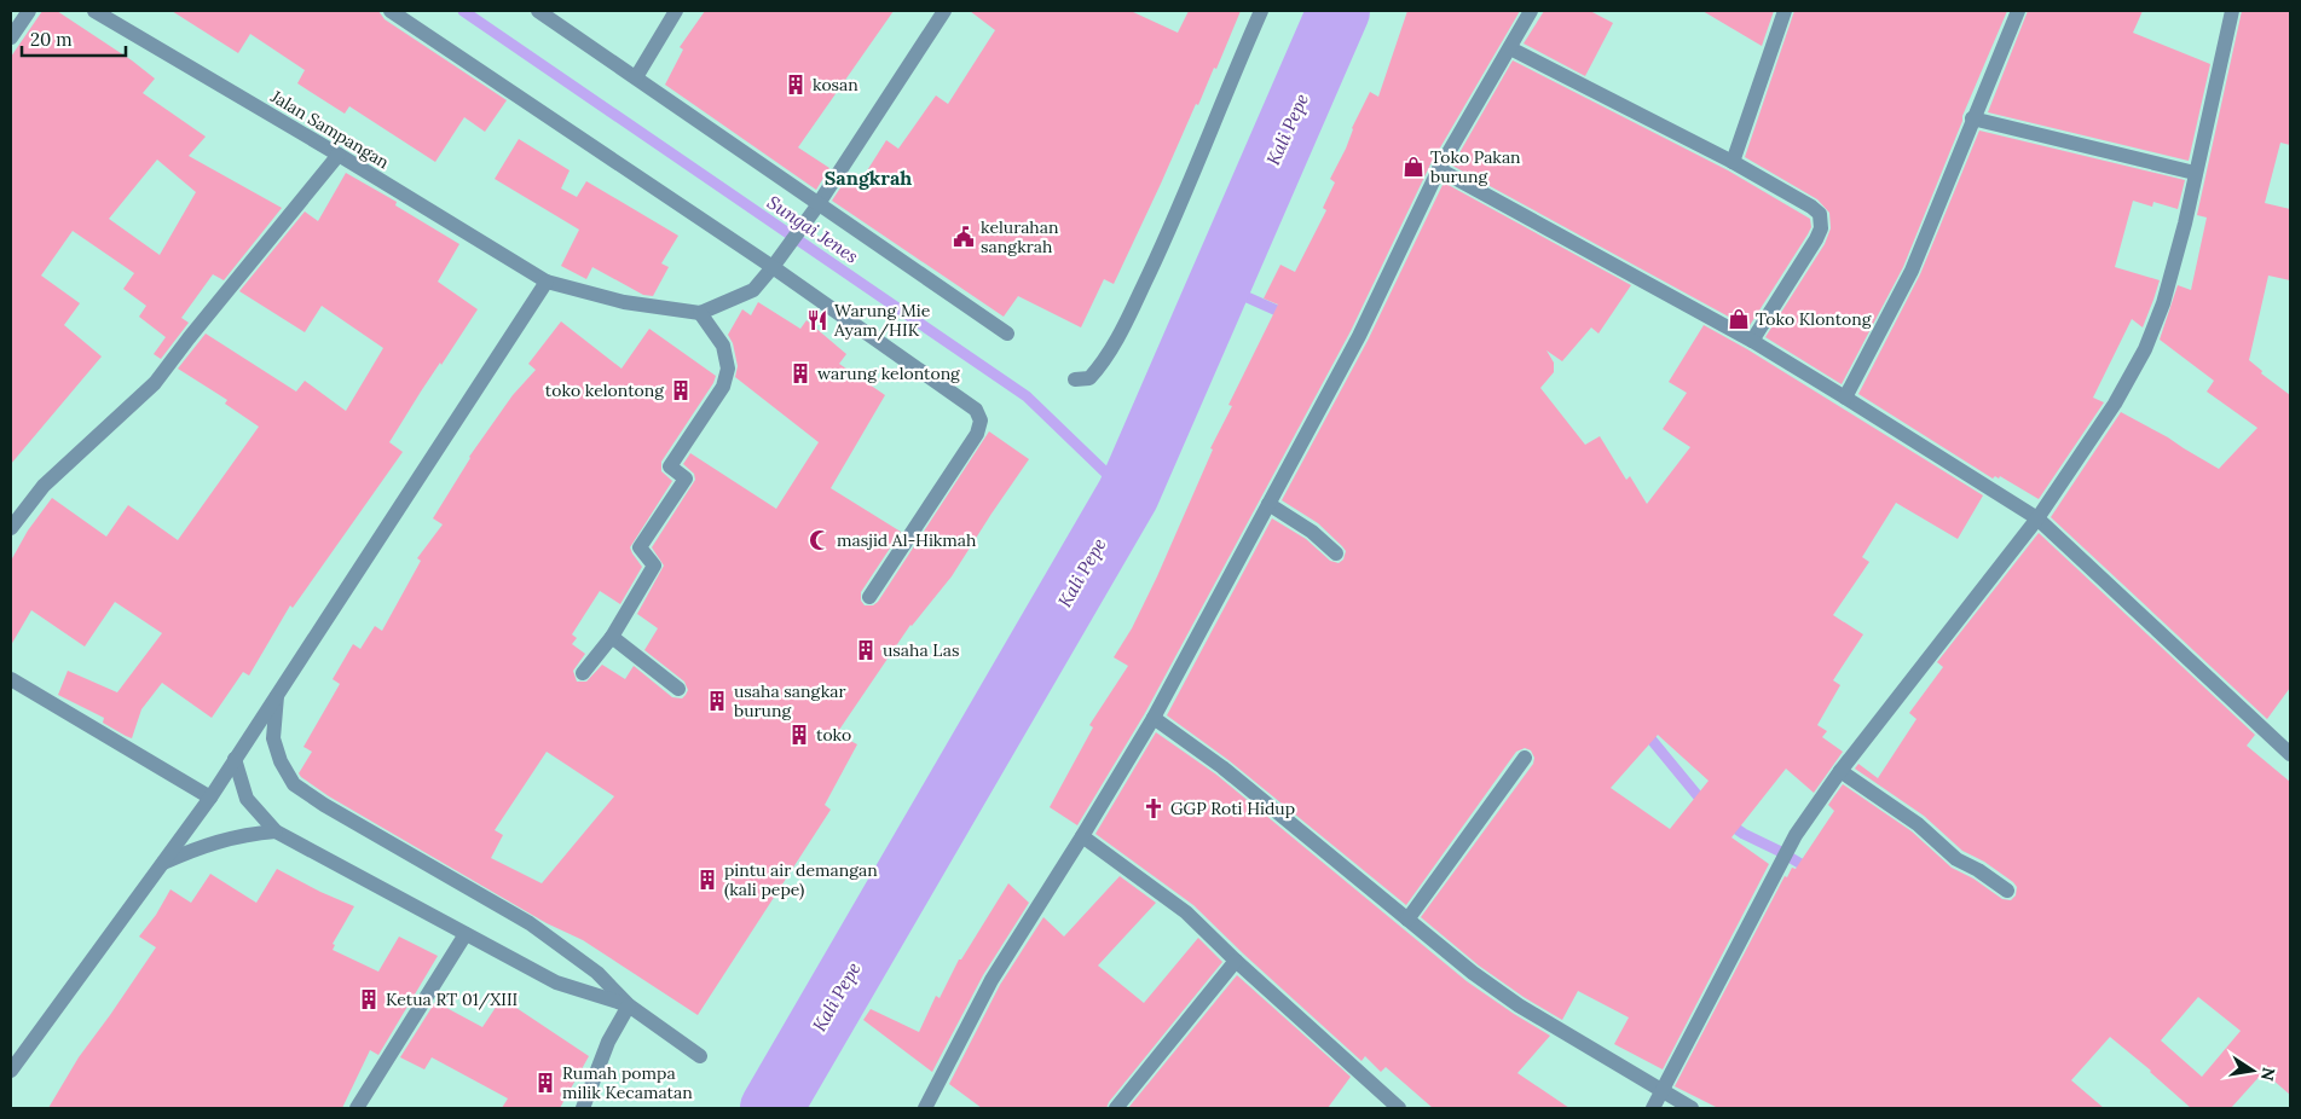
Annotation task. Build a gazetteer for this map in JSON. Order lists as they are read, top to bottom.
{
  "streets": {
    "street": ["Jalan Sampangan"]
  },
  "districts": ["Sangkrah"],
  "water": ["Kali Pepe", "Sungai Jenes"],
  "places": {
    "building": [
      "kosan",
      "warung kelontong",
      "toko kelontong",
      "usaha Las",
      "usaha sangkar burung",
      "toko",
      "pintu air demangan (kali pepe)",
      "Ketua RT 01/XIII",
      "Rumah pompa milik Kecamatan"
    ],
    "shop": ["Toko Pakan burung", "Toko Klontong"],
    "public building": ["kelurahan sangkrah"],
    "restaurant": ["Warung Mie Ayam/HIK"],
    "mosque": ["masjid Al-Hikmah"],
    "church": ["GGP Roti Hidup"]
  },
  "scale_bar": "20 m",
  "north": "right"
}
